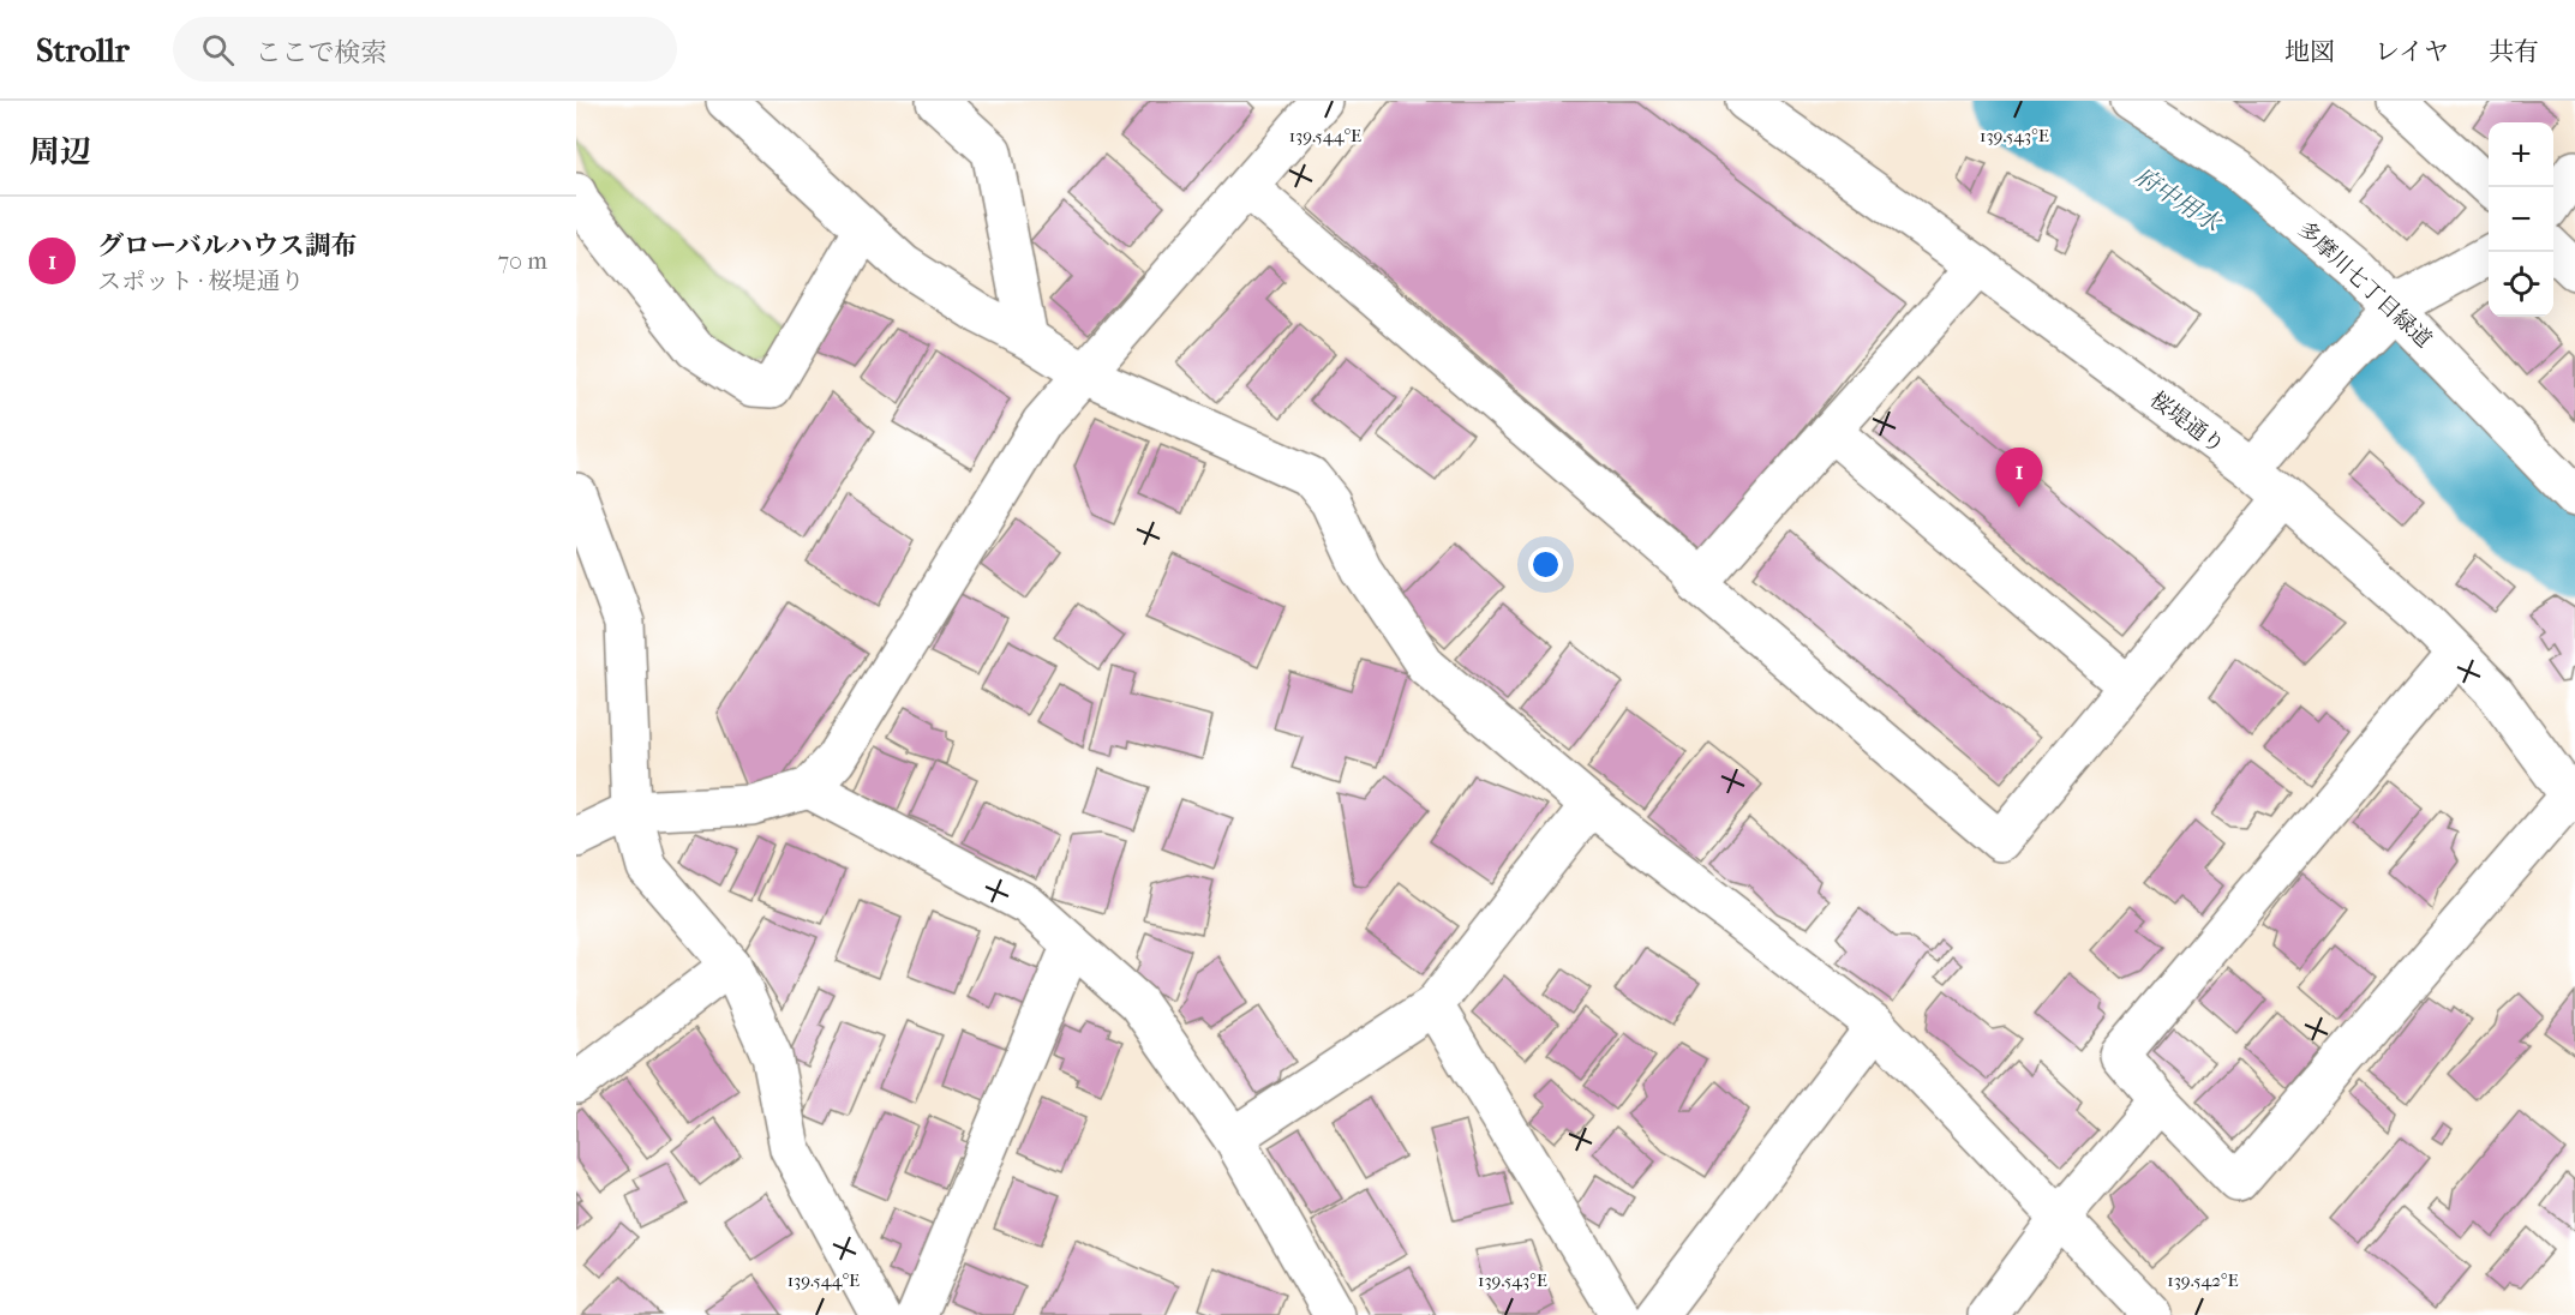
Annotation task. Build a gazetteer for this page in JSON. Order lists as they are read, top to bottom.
{
  "streets": {
    "street": ["多摩川七丁目緑道", "桜堤通り"]
  },
  "water": ["府中用水"],
  "page": {
    "header": "Strollr",
    "search": "ここで検索",
    "nav": ["地図", "レイヤ", "共有"],
    "heading": "周辺",
    "map_buttons": ["+", "−"],
    "list": [
      {
        "mark": "1",
        "name": "グローバルハウス調布",
        "note": "スポット · 桜堤通り",
        "value": "70 m"
      }
    ],
    "pins": "1"
  },
  "coordinates": ["139.544°E", "139.543°E", "139.542°E"]
}
